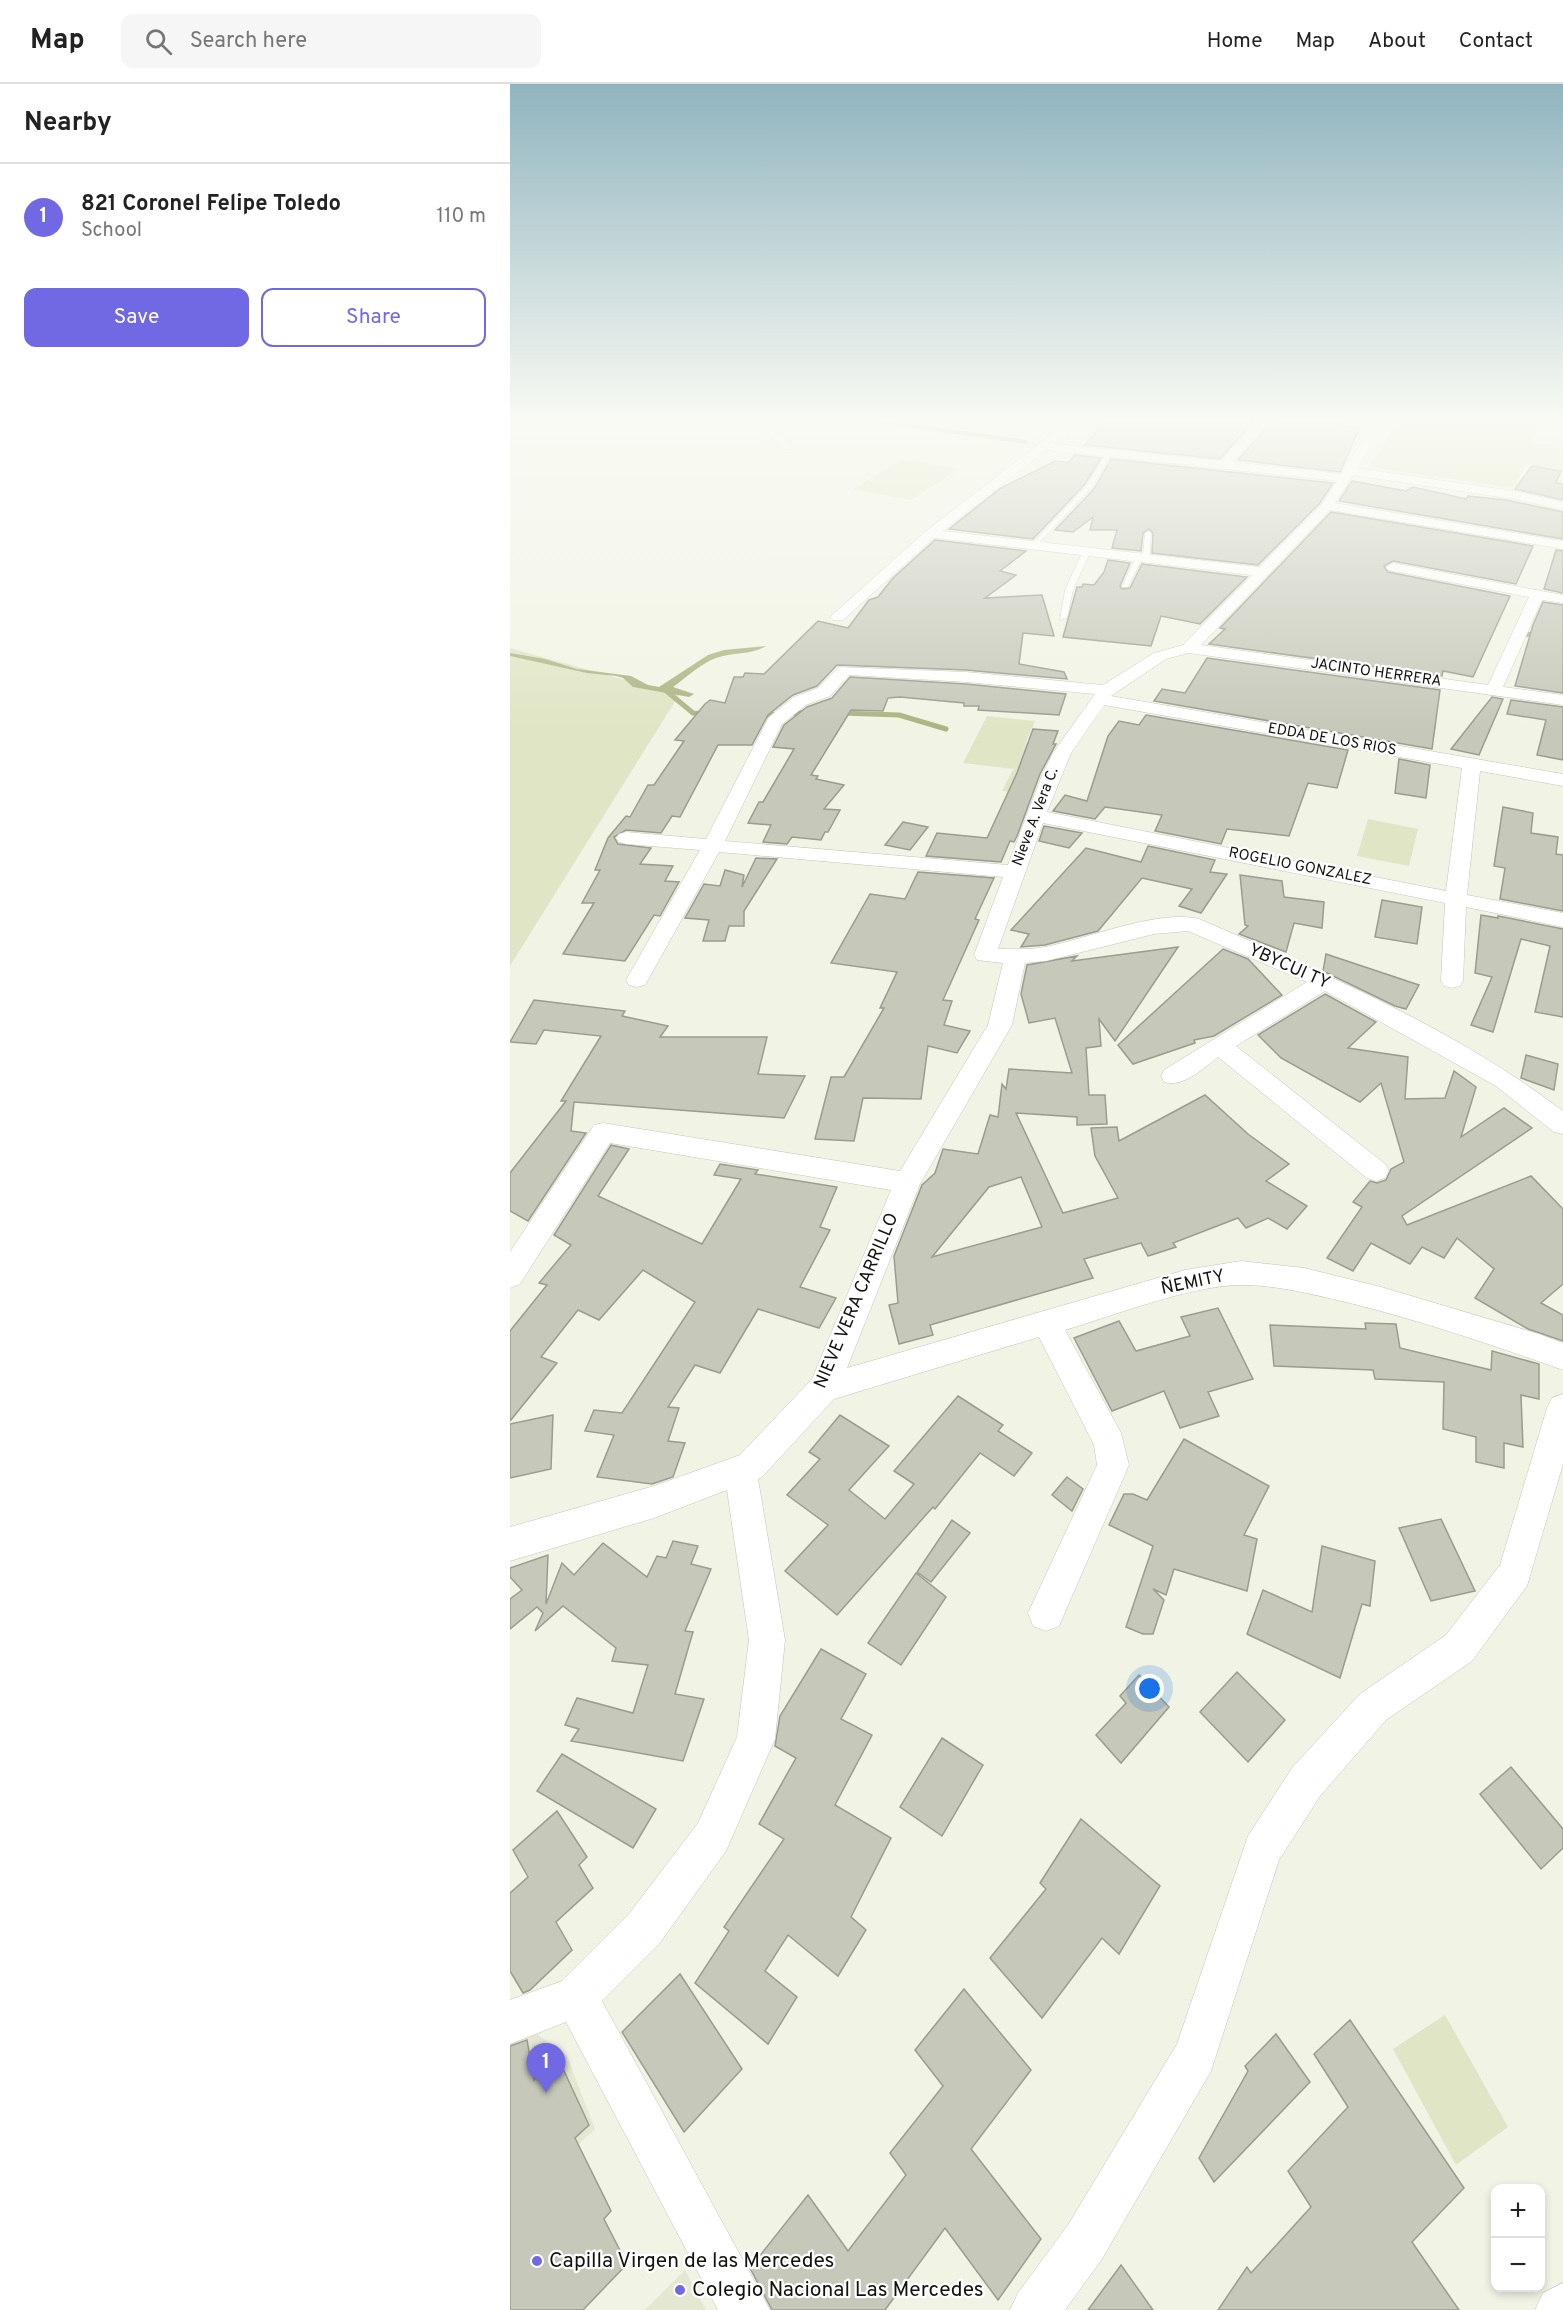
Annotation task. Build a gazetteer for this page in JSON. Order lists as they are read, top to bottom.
{
  "streets": {
    "street": [
      "JACINTO HERRERA",
      "EDDA DE LOS RIOS",
      "Nieve A. Vera C.",
      "ROGELIO GONZALEZ",
      "YBYCUI TY",
      "ÑEMITY",
      "NIEVE VERA CARRILLO"
    ]
  },
  "crossings": [
    ["JACINTO HERRERA", "Nieve A. Vera C."],
    ["EDDA DE LOS RIOS", "Nieve A. Vera C."],
    ["Nieve A. Vera C.", "ROGELIO GONZALEZ"],
    ["Nieve A. Vera C.", "YBYCUI TY"],
    ["YBYCUI TY", "NIEVE VERA CARRILLO"],
    ["ÑEMITY", "NIEVE VERA CARRILLO"]
  ],
  "places": ["Capilla Virgen de las Mercedes", "Colegio Nacional Las Mercedes"],
  "page": {
    "header": "Map",
    "search": "Search here",
    "nav": [
      "Home",
      "Map",
      "About",
      "Contact"
    ],
    "heading": "Nearby",
    "list": [
      {
        "mark": "1",
        "name": "821 Coronel Felipe Toledo",
        "note": "School",
        "value": "110 m"
      }
    ],
    "buttons": ["Save", "Share"],
    "pins": "1",
    "map_buttons": ["+", "−"]
  }
}
